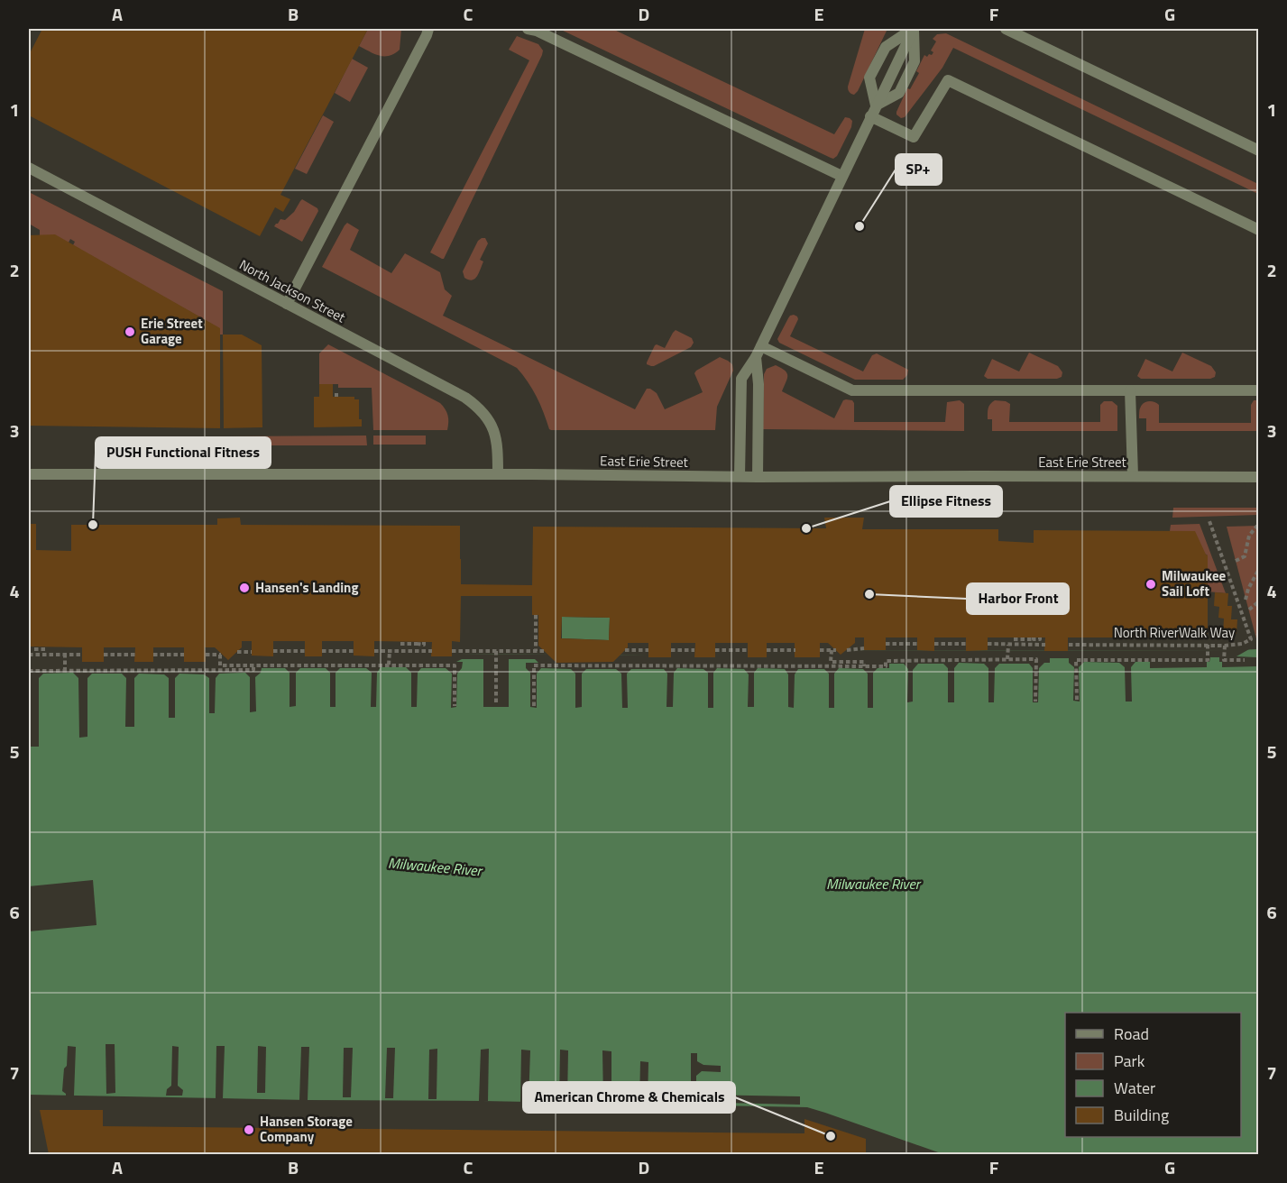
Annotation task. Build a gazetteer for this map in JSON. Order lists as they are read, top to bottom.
{
  "streets": {
    "street": ["North Jackson Street", "East Erie Street"],
    "path": ["North RiverWalk Way"]
  },
  "crossings": [
    ["North Jackson Street", "East Erie Street"]
  ],
  "water": ["Milwaukee River"],
  "places": [
    "SP+",
    "Erie Street Garage",
    "PUSH Functional Fitness",
    "Ellipse Fitness",
    "Milwaukee Sail Loft",
    "Hansen's Landing",
    "Harbor Front",
    "Hansen Storage Company",
    "American Chrome & Chemicals"
  ],
  "legend": [
    "Road",
    "Park",
    "Water",
    "Building"
  ],
  "grid": {
    "columns": [
      "A",
      "B",
      "C",
      "D",
      "E",
      "F",
      "G"
    ],
    "rows": [
      "1",
      "2",
      "3",
      "4",
      "5",
      "6",
      "7"
    ]
  }
}
